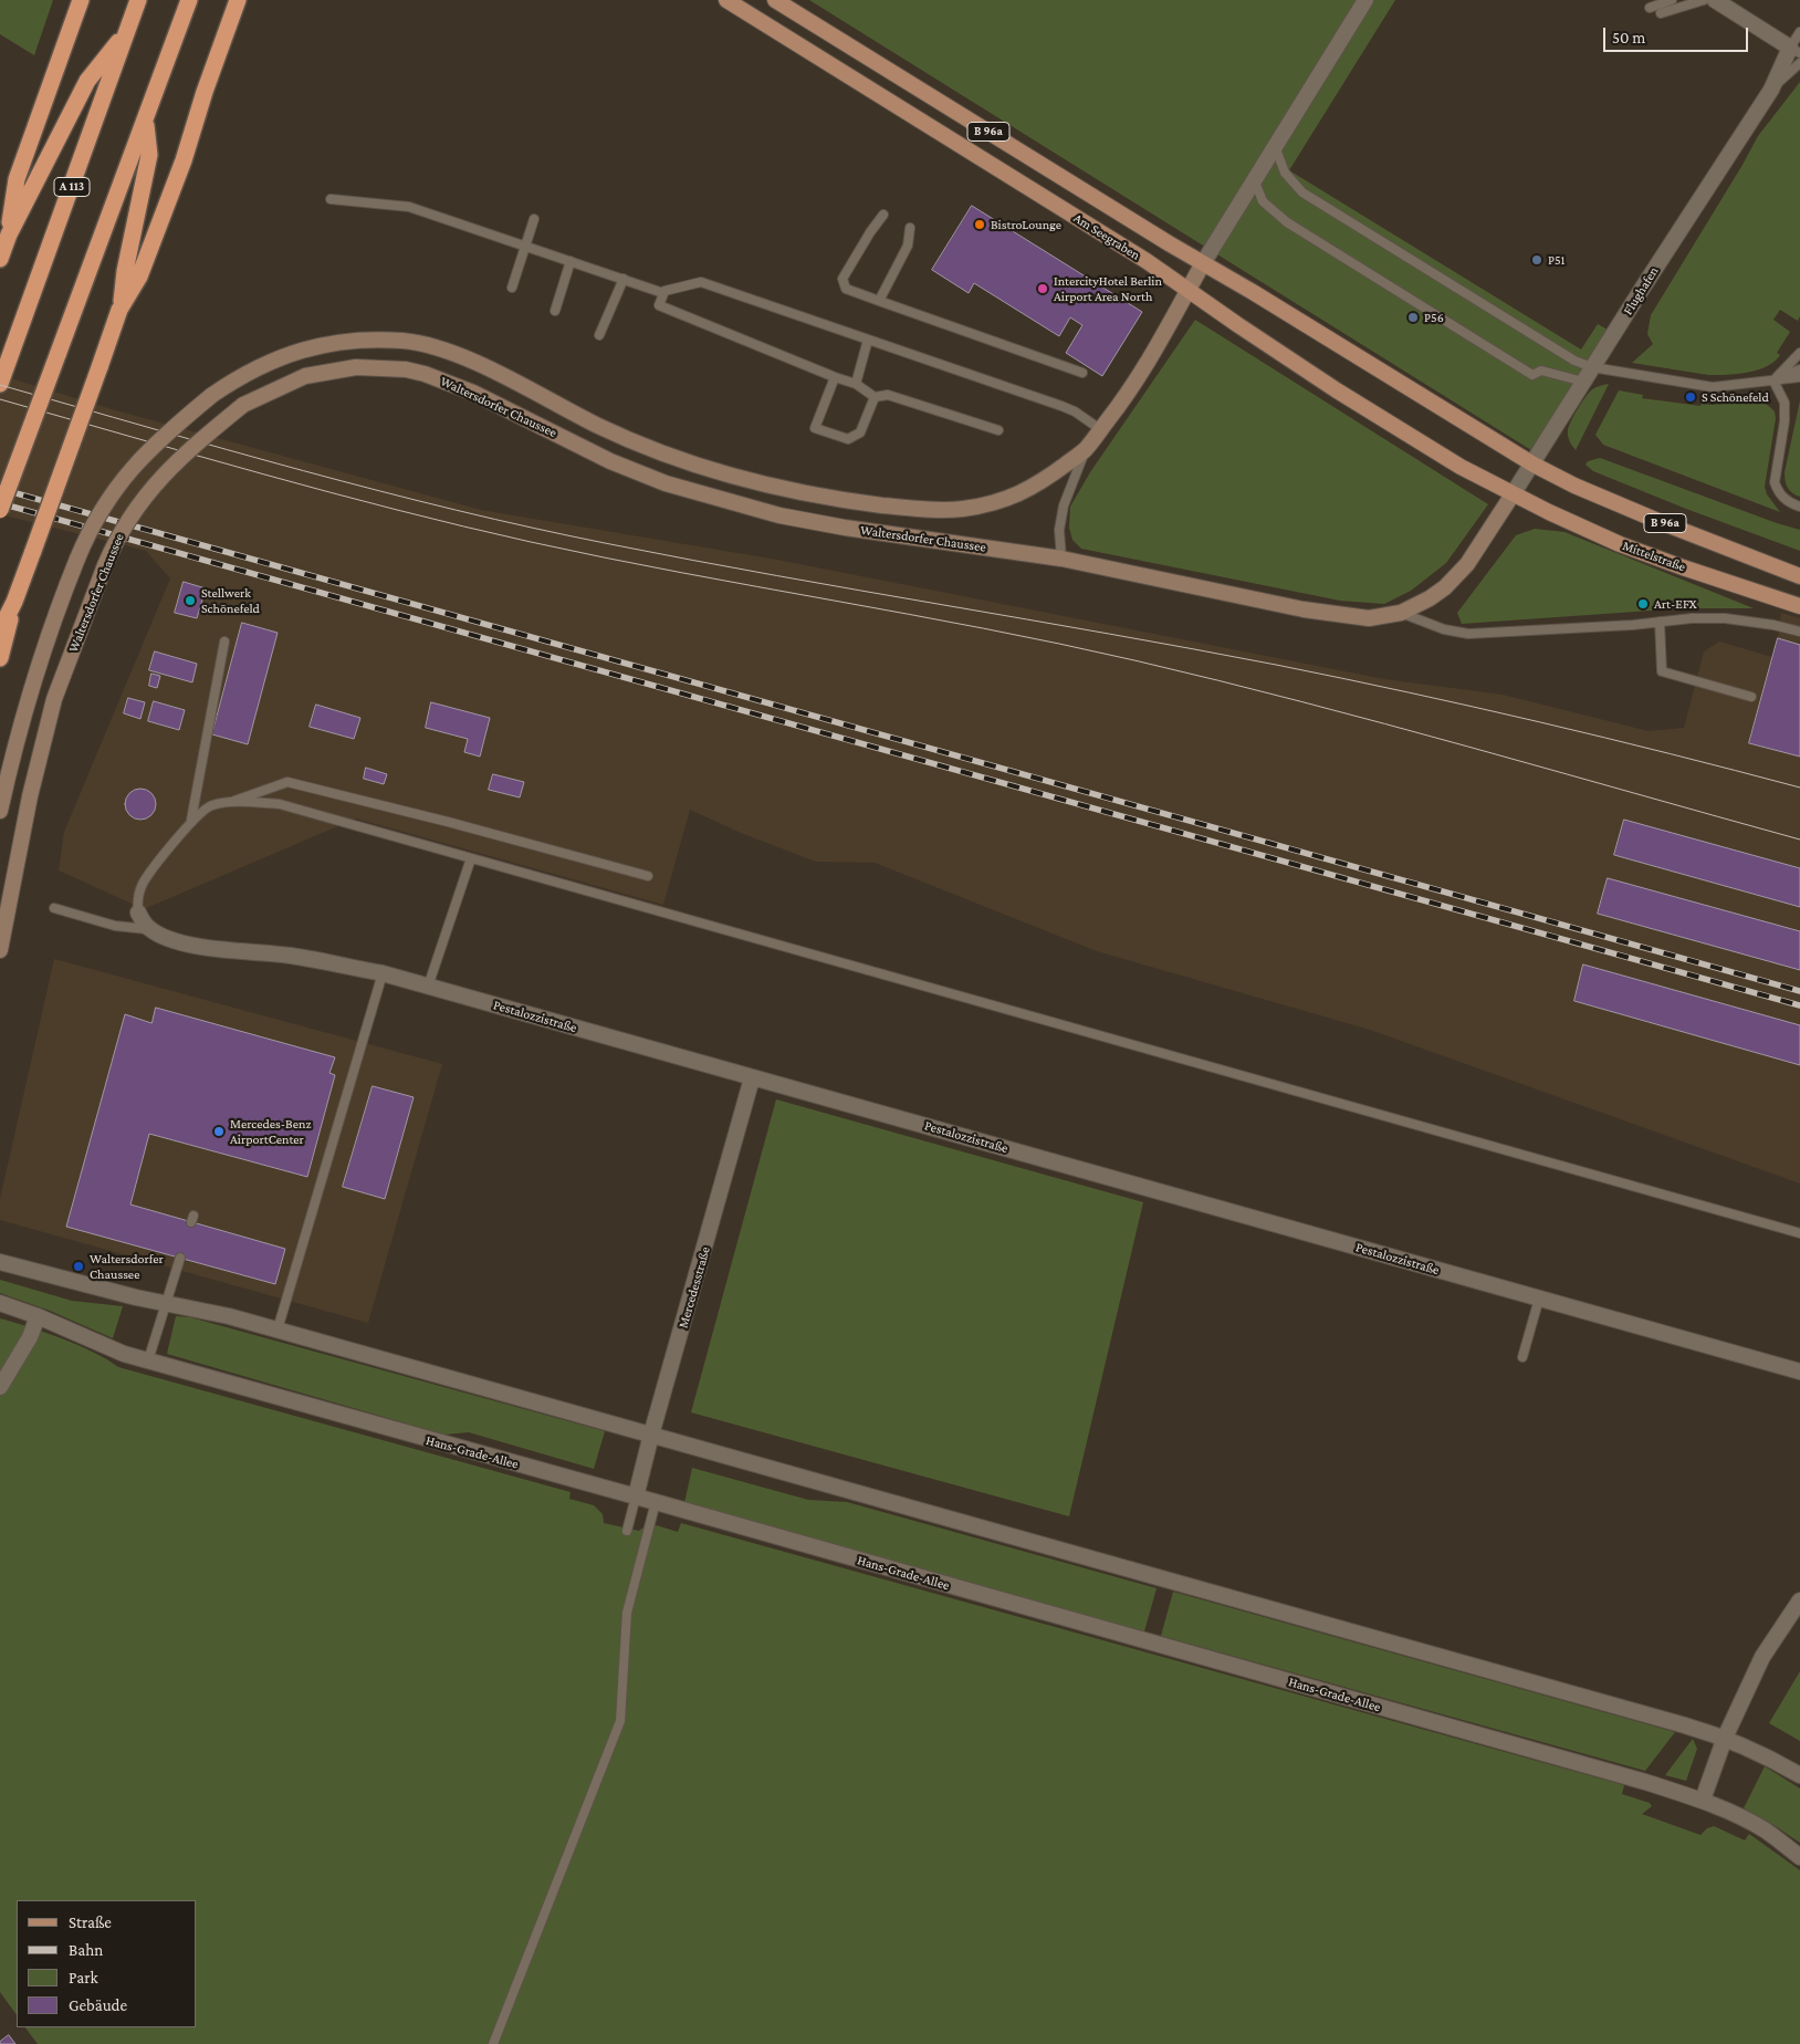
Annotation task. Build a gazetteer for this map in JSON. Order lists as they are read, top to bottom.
{
  "streets": {
    "highway": ["A 113"],
    "main road": [
      "B 96a",
      "Am Seegraben",
      "Waltersdorfer Chaussee",
      "Mittelstraße"
    ],
    "street": [
      "Flughafen",
      "Pestalozzistraße",
      "Mercedesstraße",
      "Hans-Grade-Allee"
    ]
  },
  "crossings": [
    ["B 96a", "Am Seegraben"],
    ["B 96a", "Flughafen"],
    ["Am Seegraben", "Flughafen"],
    ["Am Seegraben", "Waltersdorfer Chaussee"],
    ["Am Seegraben", "Mittelstraße"],
    ["Flughafen", "Waltersdorfer Chaussee"],
    ["Flughafen", "Mittelstraße"],
    ["Waltersdorfer Chaussee", "Mittelstraße"],
    ["Pestalozzistraße", "Mercedesstraße"],
    ["Mercedesstraße", "Hans-Grade-Allee"]
  ],
  "places": [
    "BistroLounge",
    "P51",
    "IntercityHotel Berlin Airport Area North",
    "P56",
    "S Schönefeld",
    "Stellwerk Schönefeld",
    "Art-EFX",
    "Mercedes-Benz AirportCenter",
    "Waltersdorfer Chaussee"
  ],
  "legend": [
    "Straße",
    "Bahn",
    "Park",
    "Gebäude"
  ],
  "scale_bar": "50 m"
}
